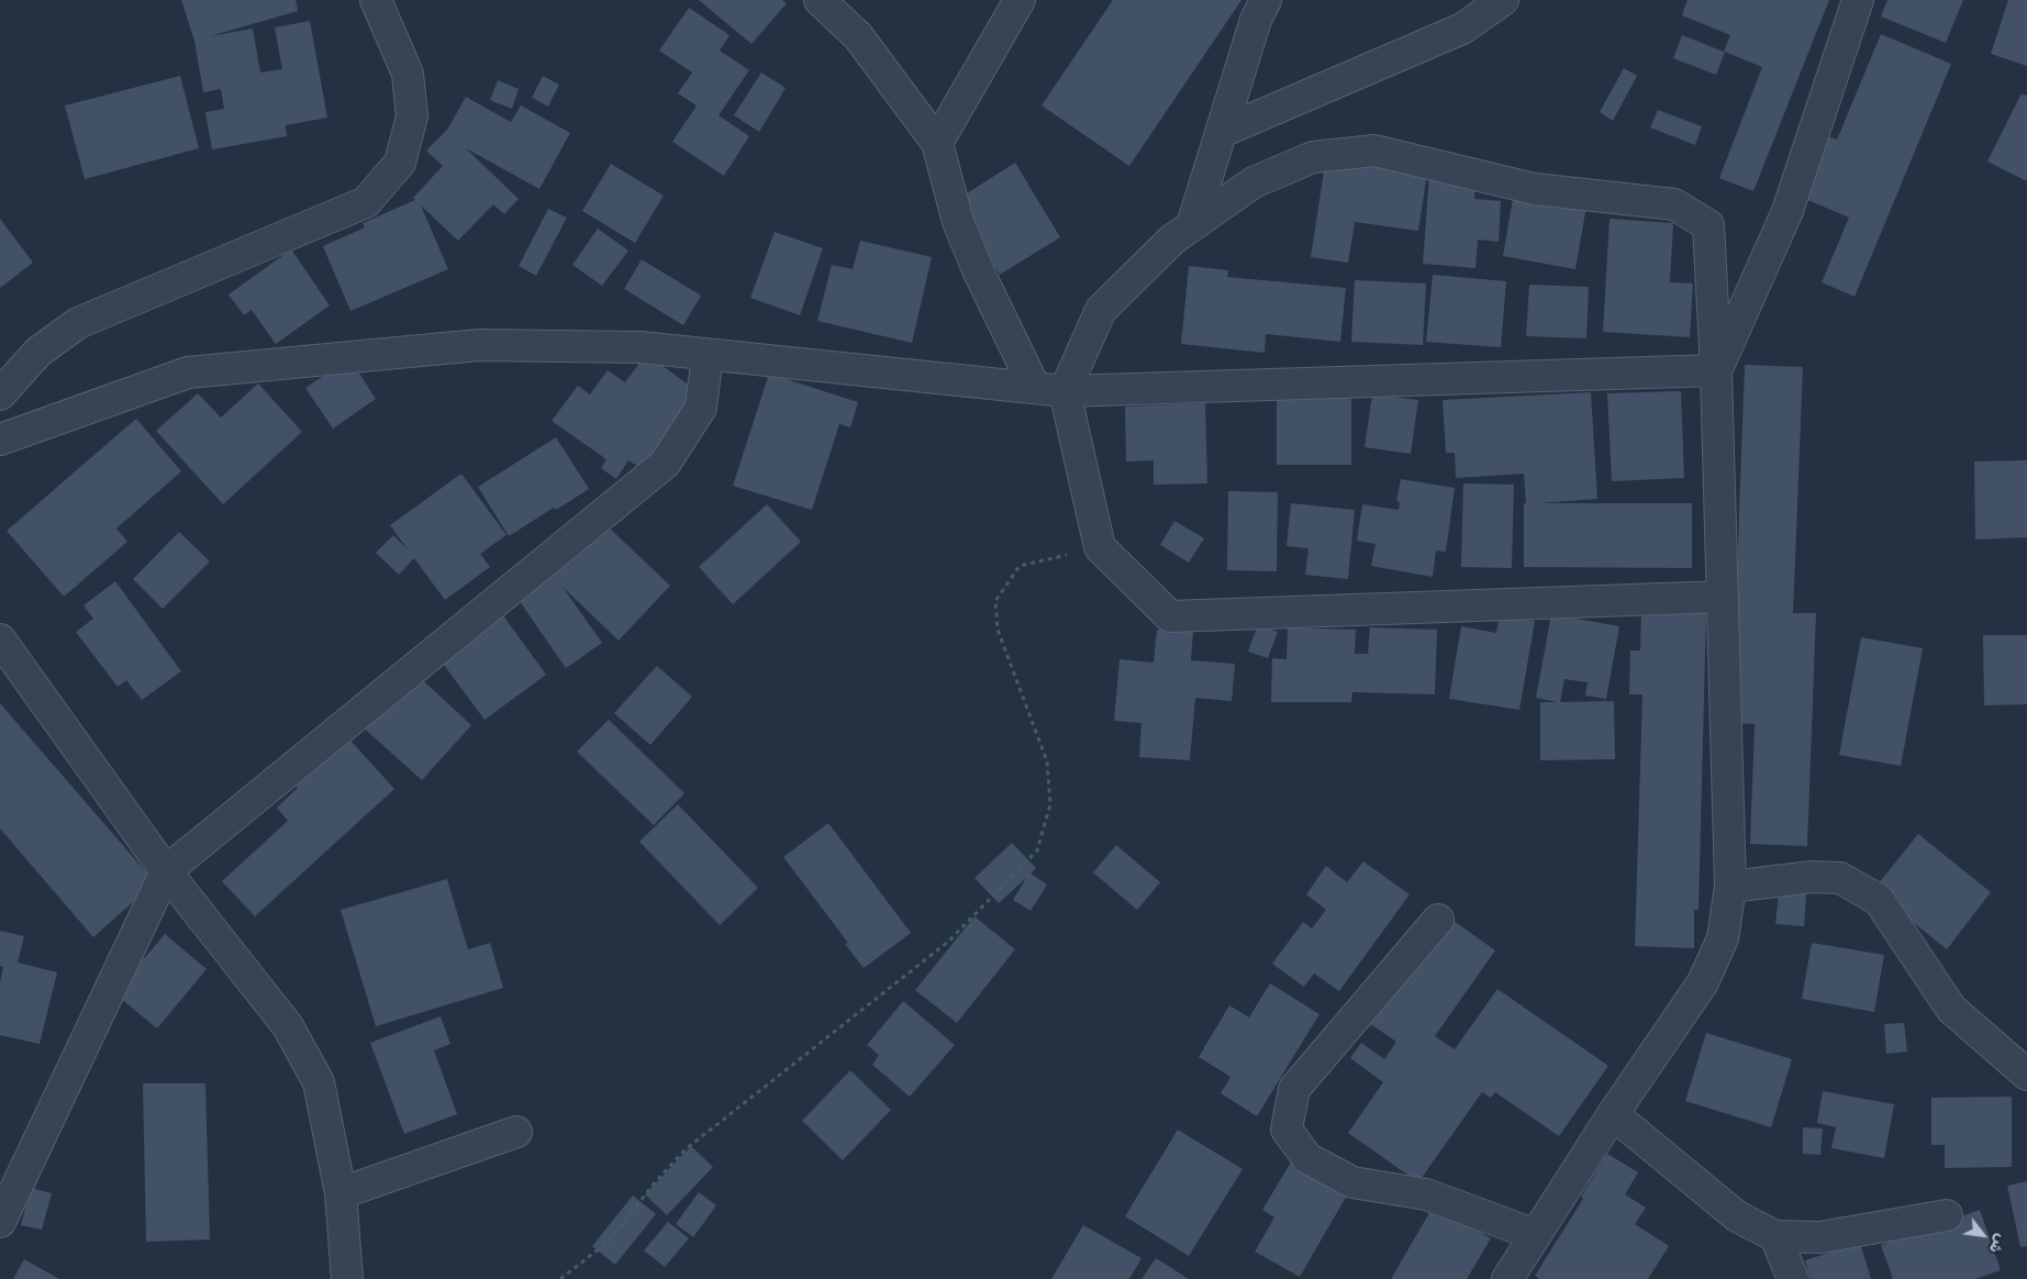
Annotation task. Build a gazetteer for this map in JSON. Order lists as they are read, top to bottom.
{
  "north": "bottom right"
}
